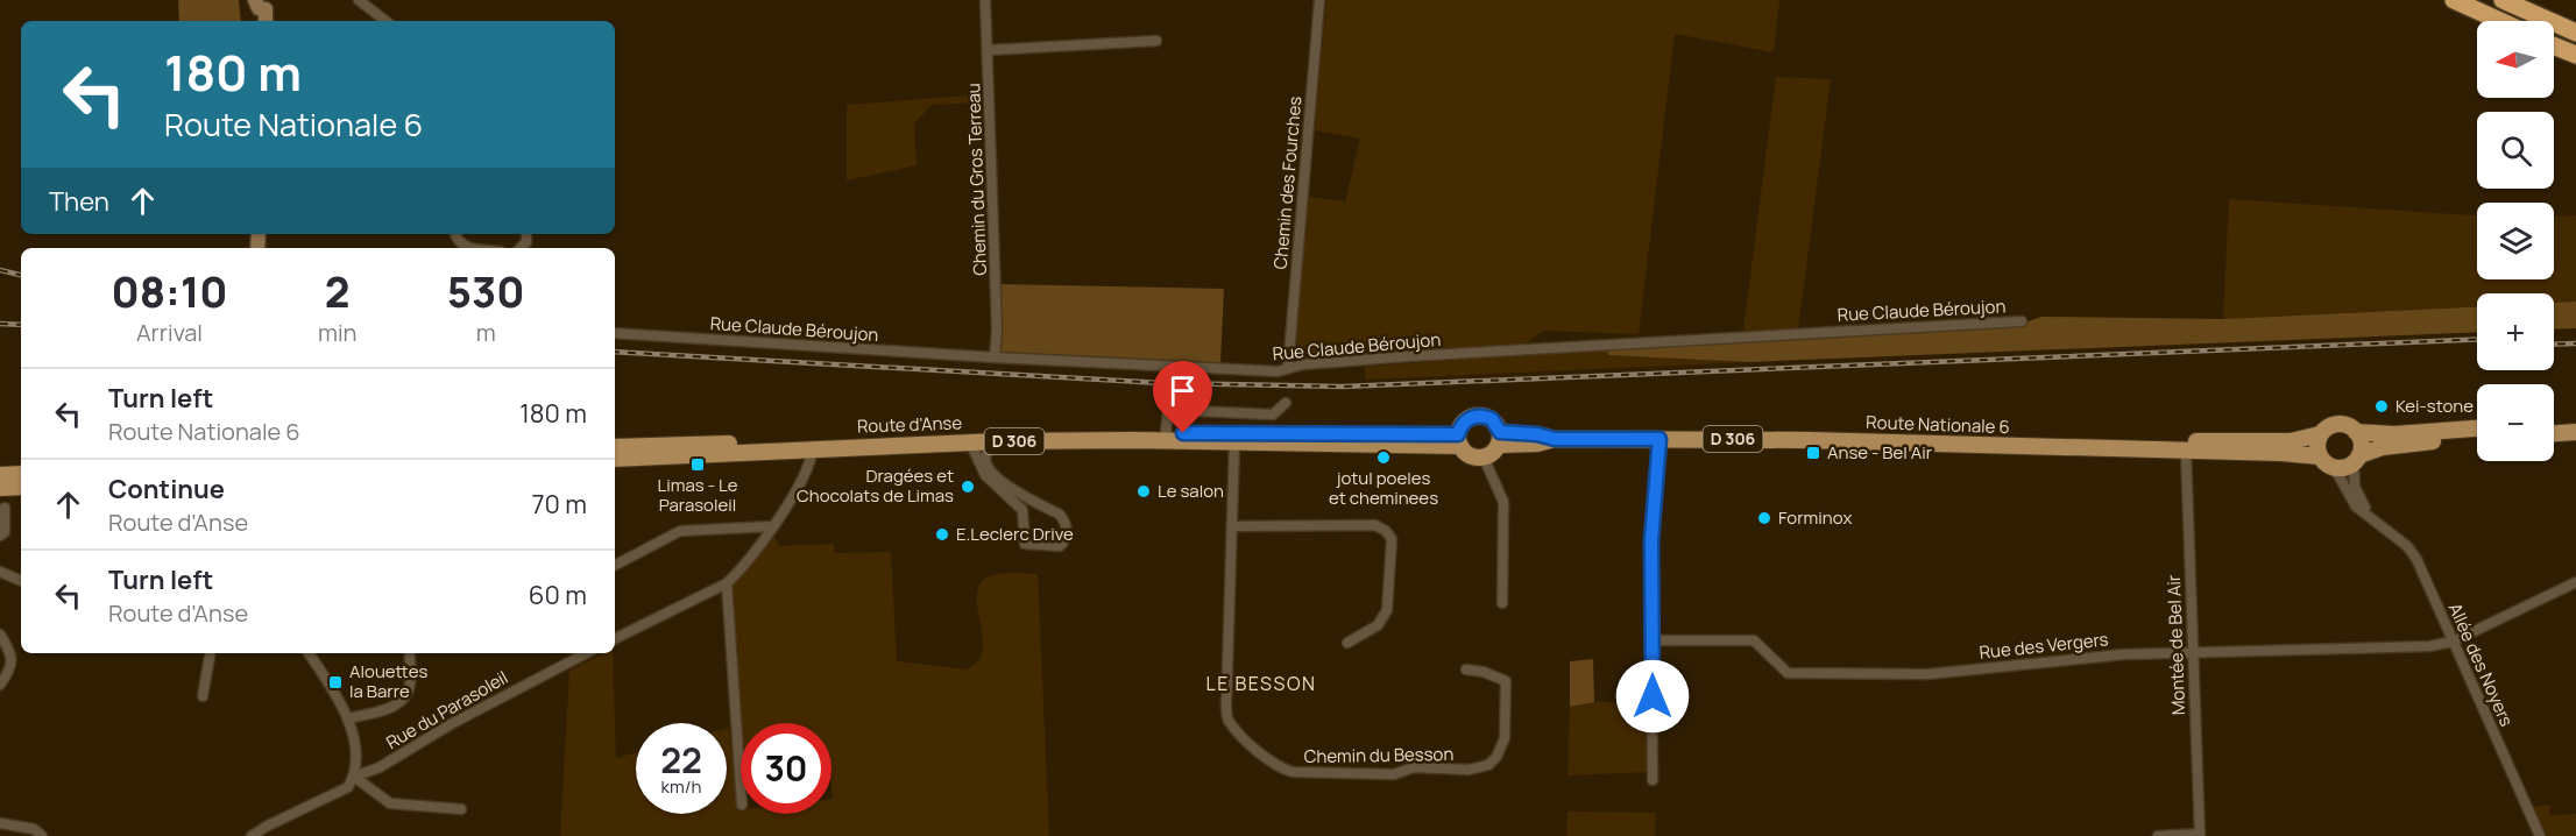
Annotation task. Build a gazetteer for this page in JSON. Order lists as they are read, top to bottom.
{
  "streets": {
    "main road": ["Route d'Anse", "Route Nationale 6", "D 306"],
    "street": [
      "Chemin du Gros Terreau",
      "Chemin des Fourches",
      "Rue Claude Béroujon",
      "Montée de Bel Air",
      "Rue des Vergers",
      "Allée des Noyers",
      "Rue du Parasoleil",
      "Chemin du Besson"
    ]
  },
  "crossings": [
    ["Chemin du Gros Terreau", "Rue Claude Béroujon"],
    ["Chemin des Fourches", "Rue Claude Béroujon"],
    ["Route d'Anse", "Route Nationale 6"],
    ["Route d'Anse", "Chemin du Besson"],
    ["Route Nationale 6", "D 306"],
    ["Route Nationale 6", "Montée de Bel Air"],
    ["Route Nationale 6", "Allée des Noyers"],
    ["D 306", "Allée des Noyers"],
    ["Montée de Bel Air", "Rue des Vergers"],
    ["Rue des Vergers", "Allée des Noyers"]
  ],
  "districts": ["LE BESSON"],
  "places": {
    "other": [
      "Kei-stone",
      "jotul poeles et cheminees",
      "Dragées et Chocolats de Limas",
      "Le salon",
      "Forminox",
      "E.Leclerc Drive"
    ],
    "transit": ["Anse - Bel Air", "Limas - Le Parasoleil", "Alouettes la Barre"]
  },
  "north": "left",
  "page": {
    "map_buttons": ["+", "−"],
    "turn": ["180 m", "Route Nationale 6"],
    "then": "Then",
    "eta": [
      "08:10",
      "Arrival",
      "2",
      "min",
      "530",
      "m"
    ],
    "list": [
      {
        "name": "Turn left",
        "note": "Route Nationale 6",
        "value": "180 m"
      },
      {
        "name": "Continue",
        "note": "Route d'Anse",
        "value": "70 m"
      },
      {
        "name": "Turn left",
        "note": "Route d'Anse",
        "value": "60 m"
      }
    ],
    "speed": "22 km/h",
    "limit": "30"
  }
}
